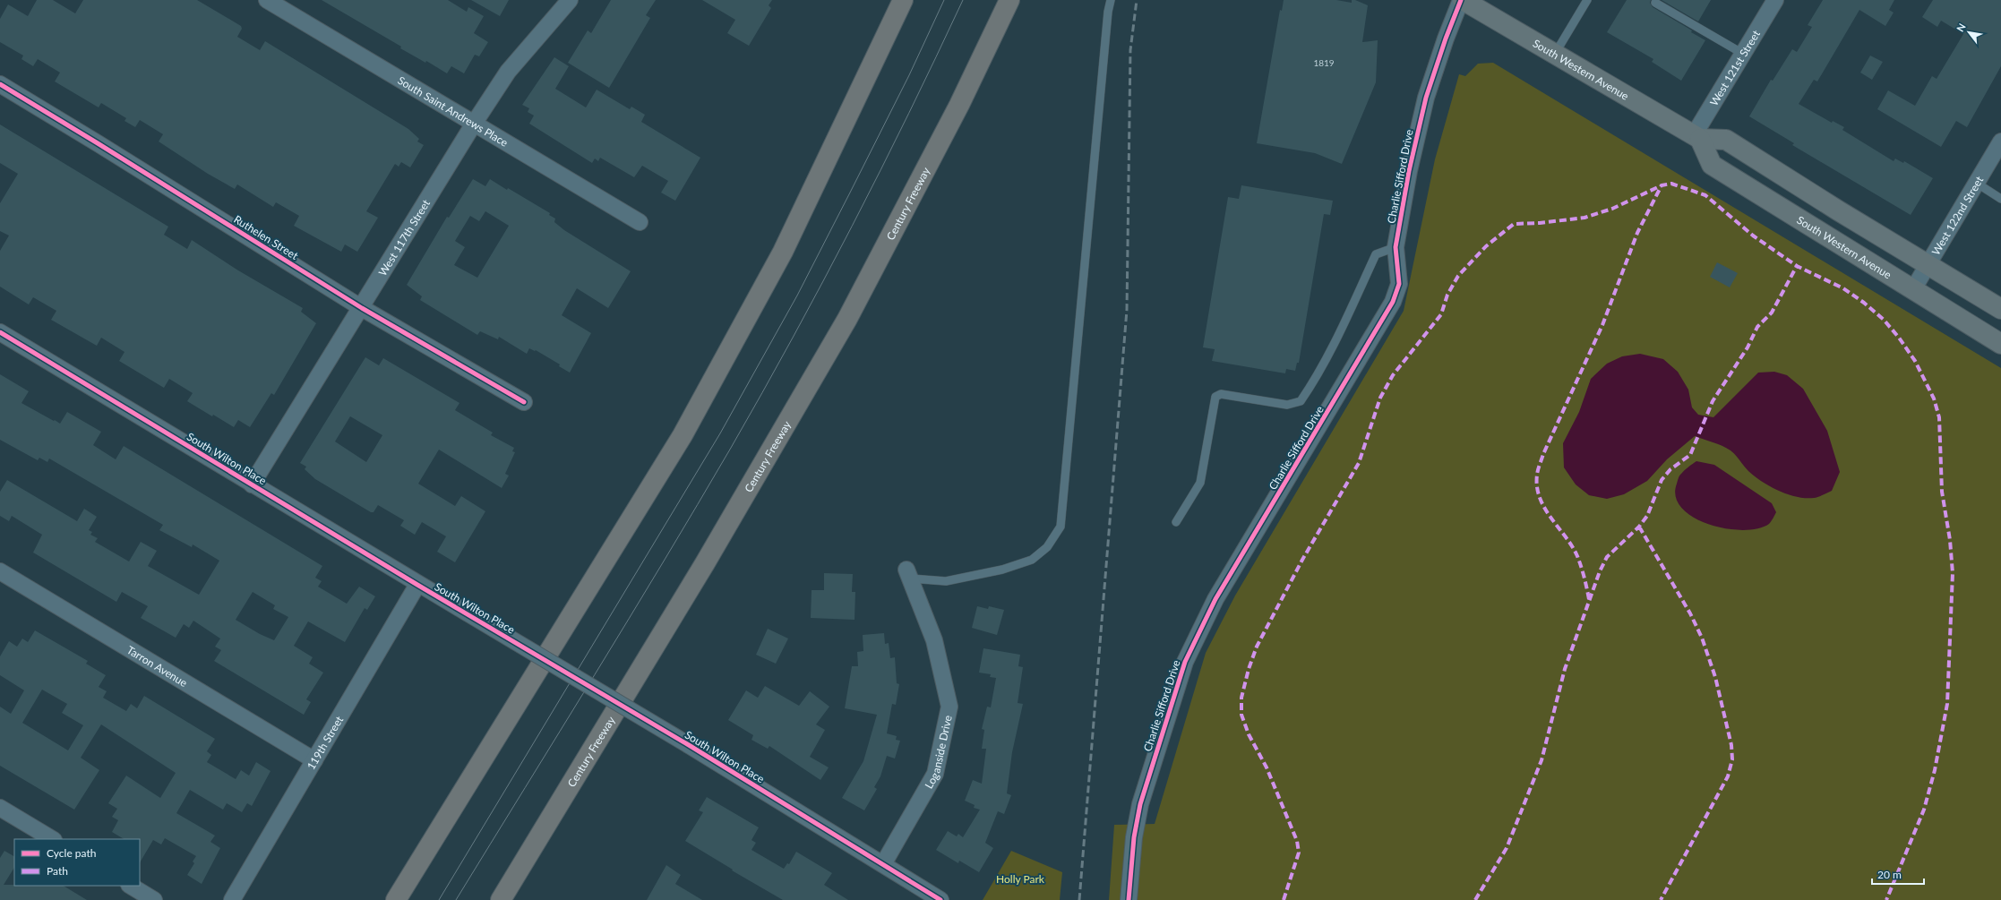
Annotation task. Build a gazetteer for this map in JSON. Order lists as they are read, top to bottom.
{
  "streets": {
    "highway": ["Century Freeway"],
    "main road": ["South Western Avenue"],
    "street": [
      "West 121st Street",
      "South Saint Andrews Place",
      "Charlie Sifford Drive",
      "West 122nd Street",
      "Ruthelen Street",
      "West 117th Street",
      "South Wilton Place",
      "Tarron Avenue",
      "119th Street",
      "Loganside Drive"
    ]
  },
  "crossings": [
    ["West 121st Street", "South Western Avenue"],
    ["South Western Avenue", "Charlie Sifford Drive"],
    ["South Western Avenue", "West 122nd Street"],
    ["South Saint Andrews Place", "West 117th Street"],
    ["Ruthelen Street", "West 117th Street"],
    ["West 117th Street", "South Wilton Place"],
    ["South Wilton Place", "119th Street"],
    ["South Wilton Place", "Loganside Drive"],
    ["Tarron Avenue", "119th Street"]
  ],
  "parks": ["Holly Park"],
  "house_numbers": ["1819"],
  "legend": ["Cycle path", "Path"],
  "scale_bar": "20 m",
  "north": "top left"
}
